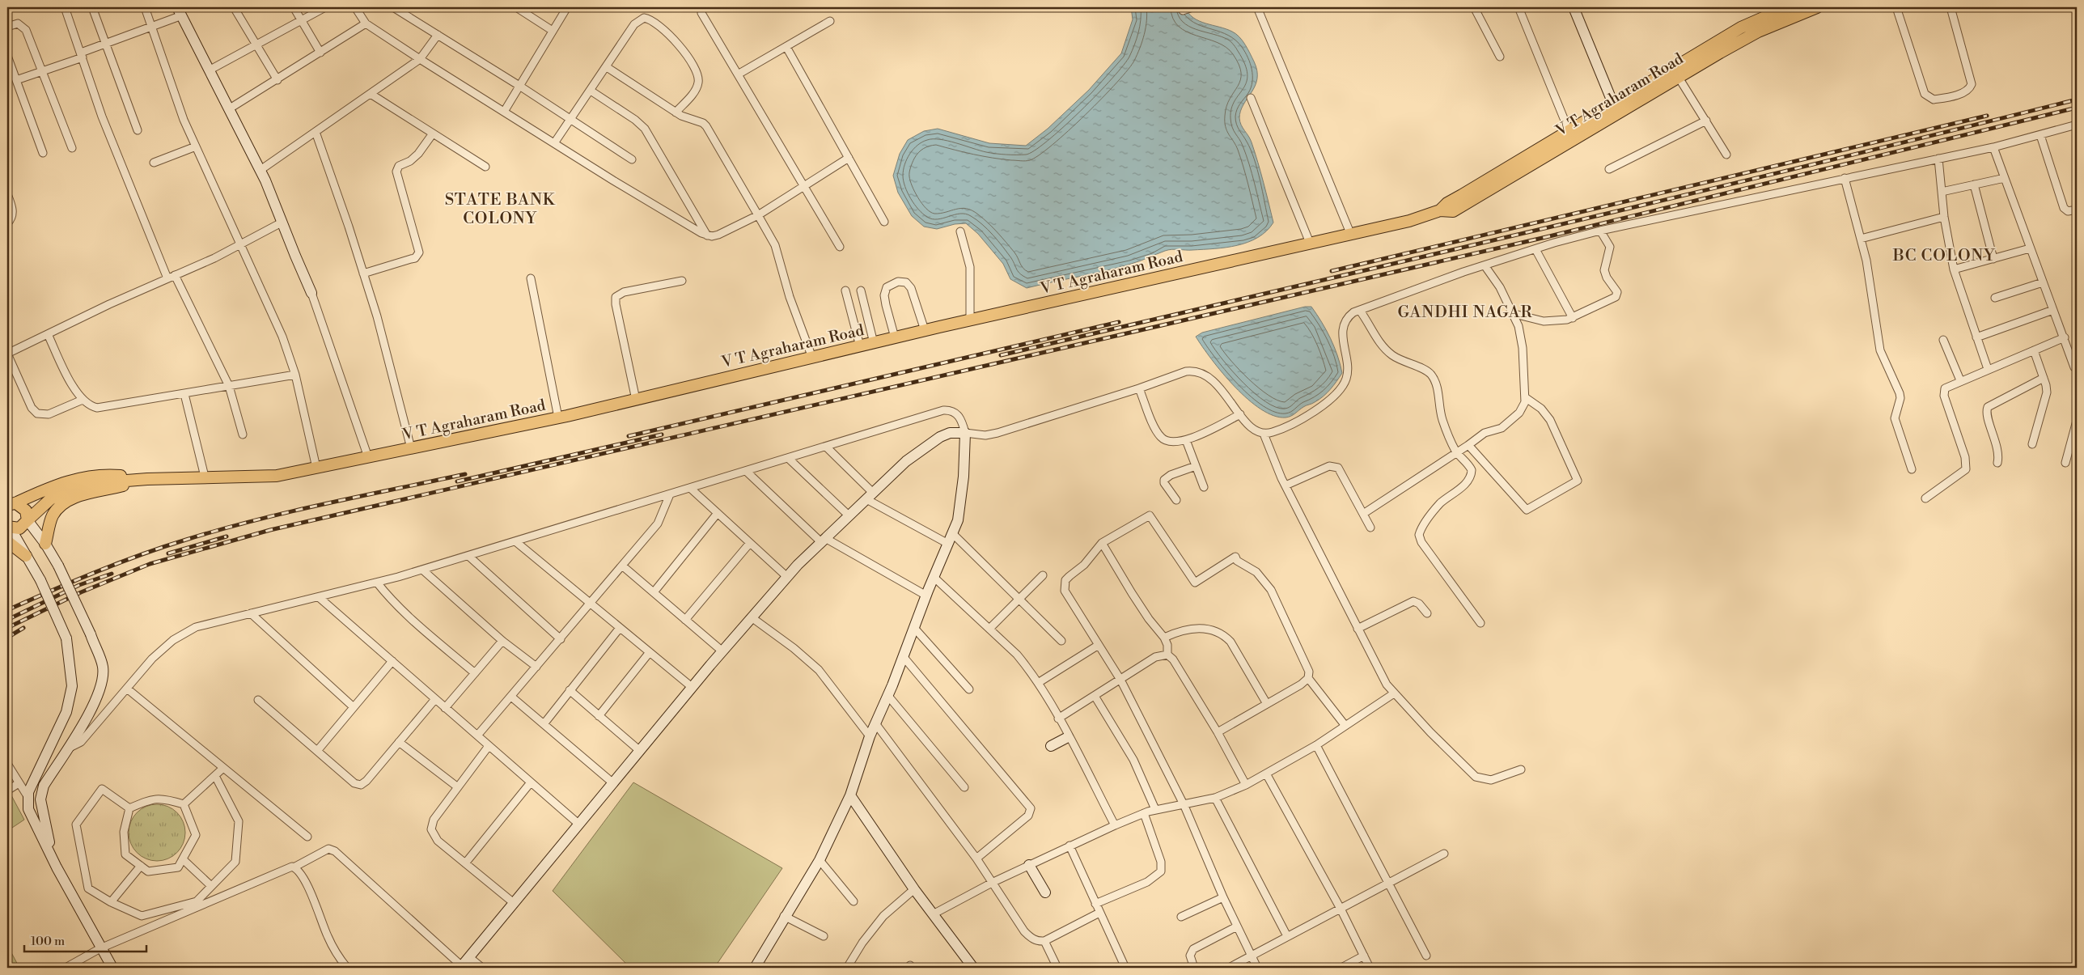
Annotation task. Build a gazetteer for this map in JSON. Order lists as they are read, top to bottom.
{
  "streets": {
    "main road": ["V T Agraharam Road"]
  },
  "districts": ["STATE BANK COLONY", "BC COLONY", "GANDHI NAGAR"],
  "scale_bar": "100 m"
}
